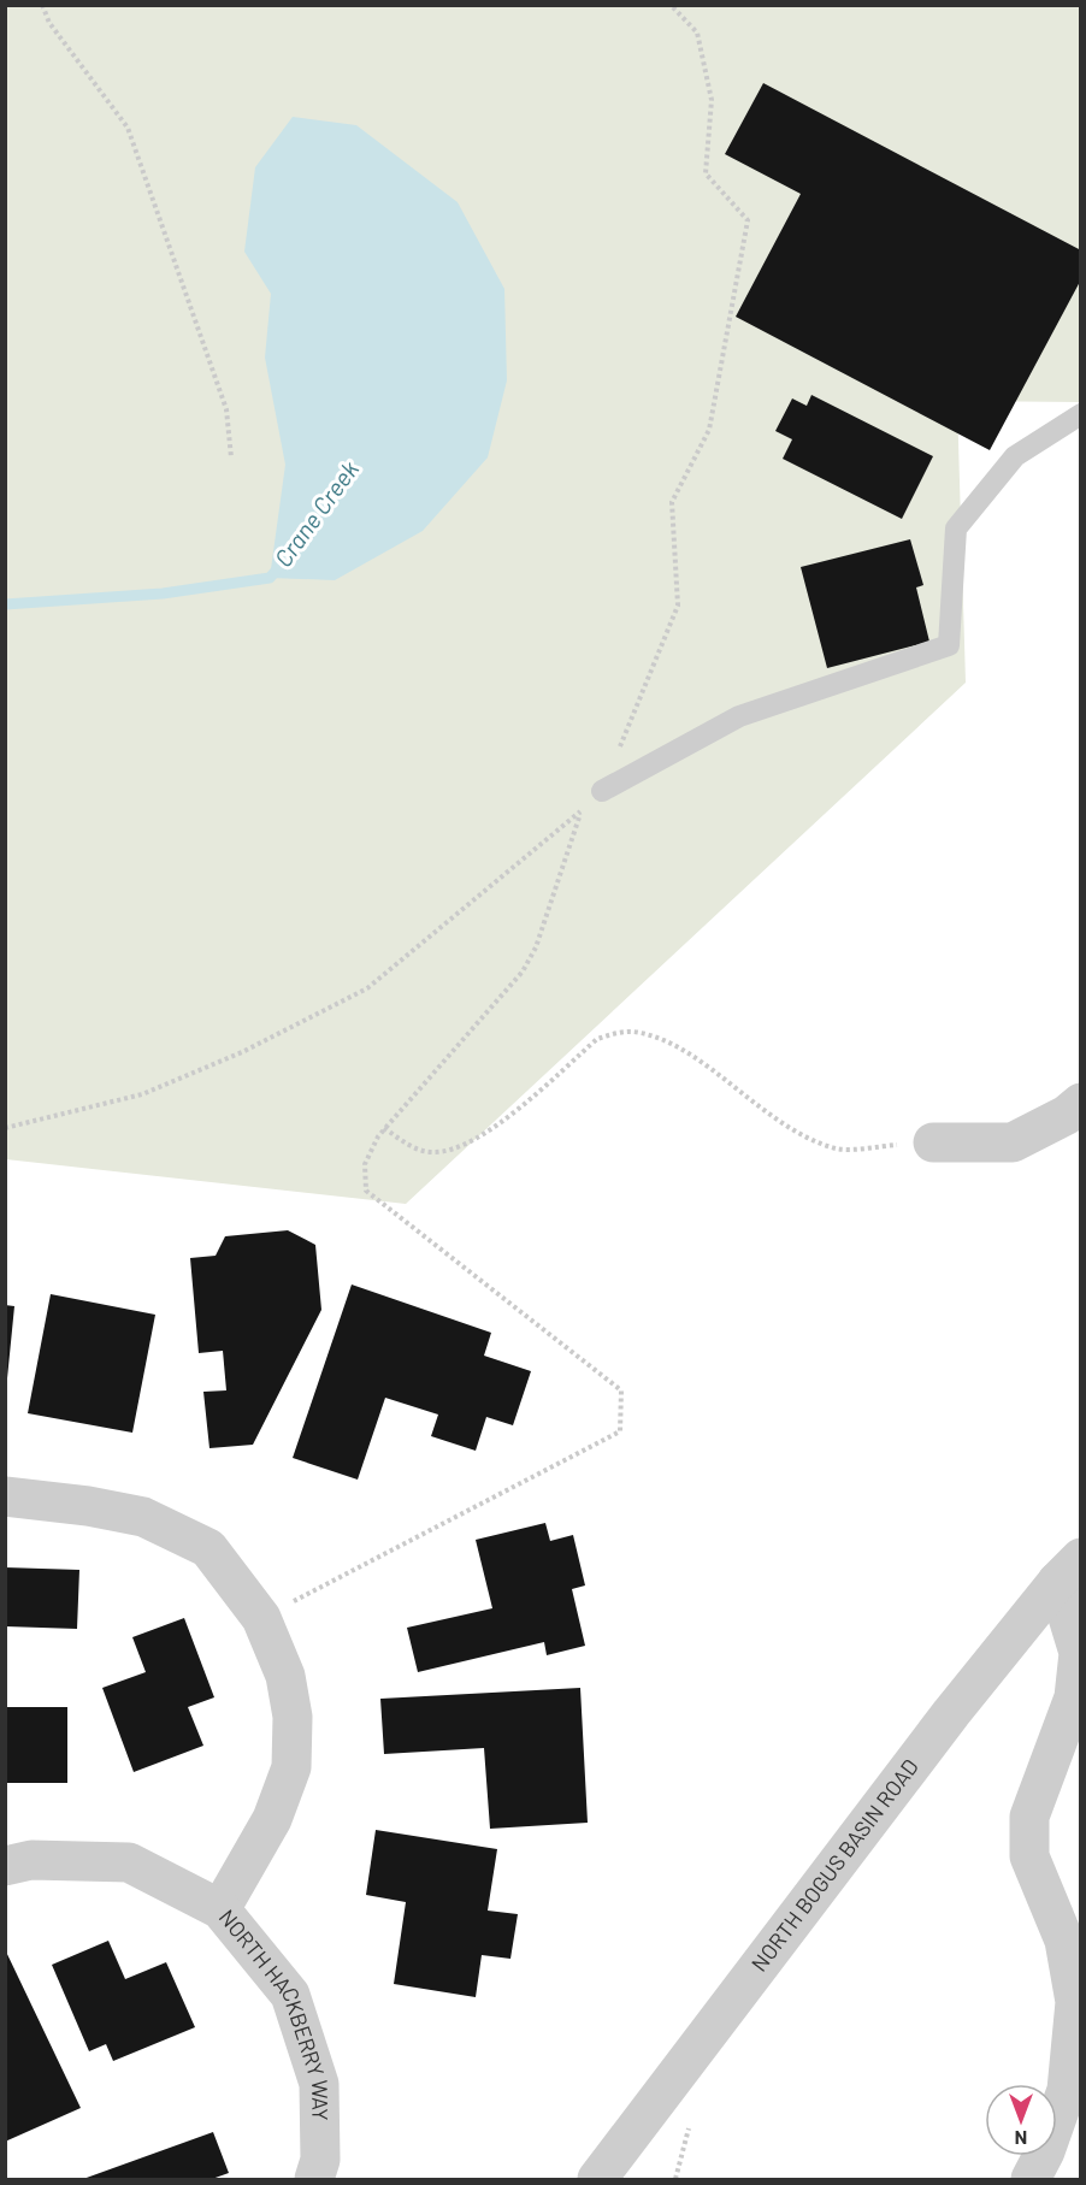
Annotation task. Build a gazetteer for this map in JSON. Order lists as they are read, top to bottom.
{
  "streets": {
    "street": ["NORTH BOGUS BASIN ROAD", "NORTH HACKBERRY WAY"]
  },
  "water": ["Crane Creek"],
  "north": "bottom"
}
